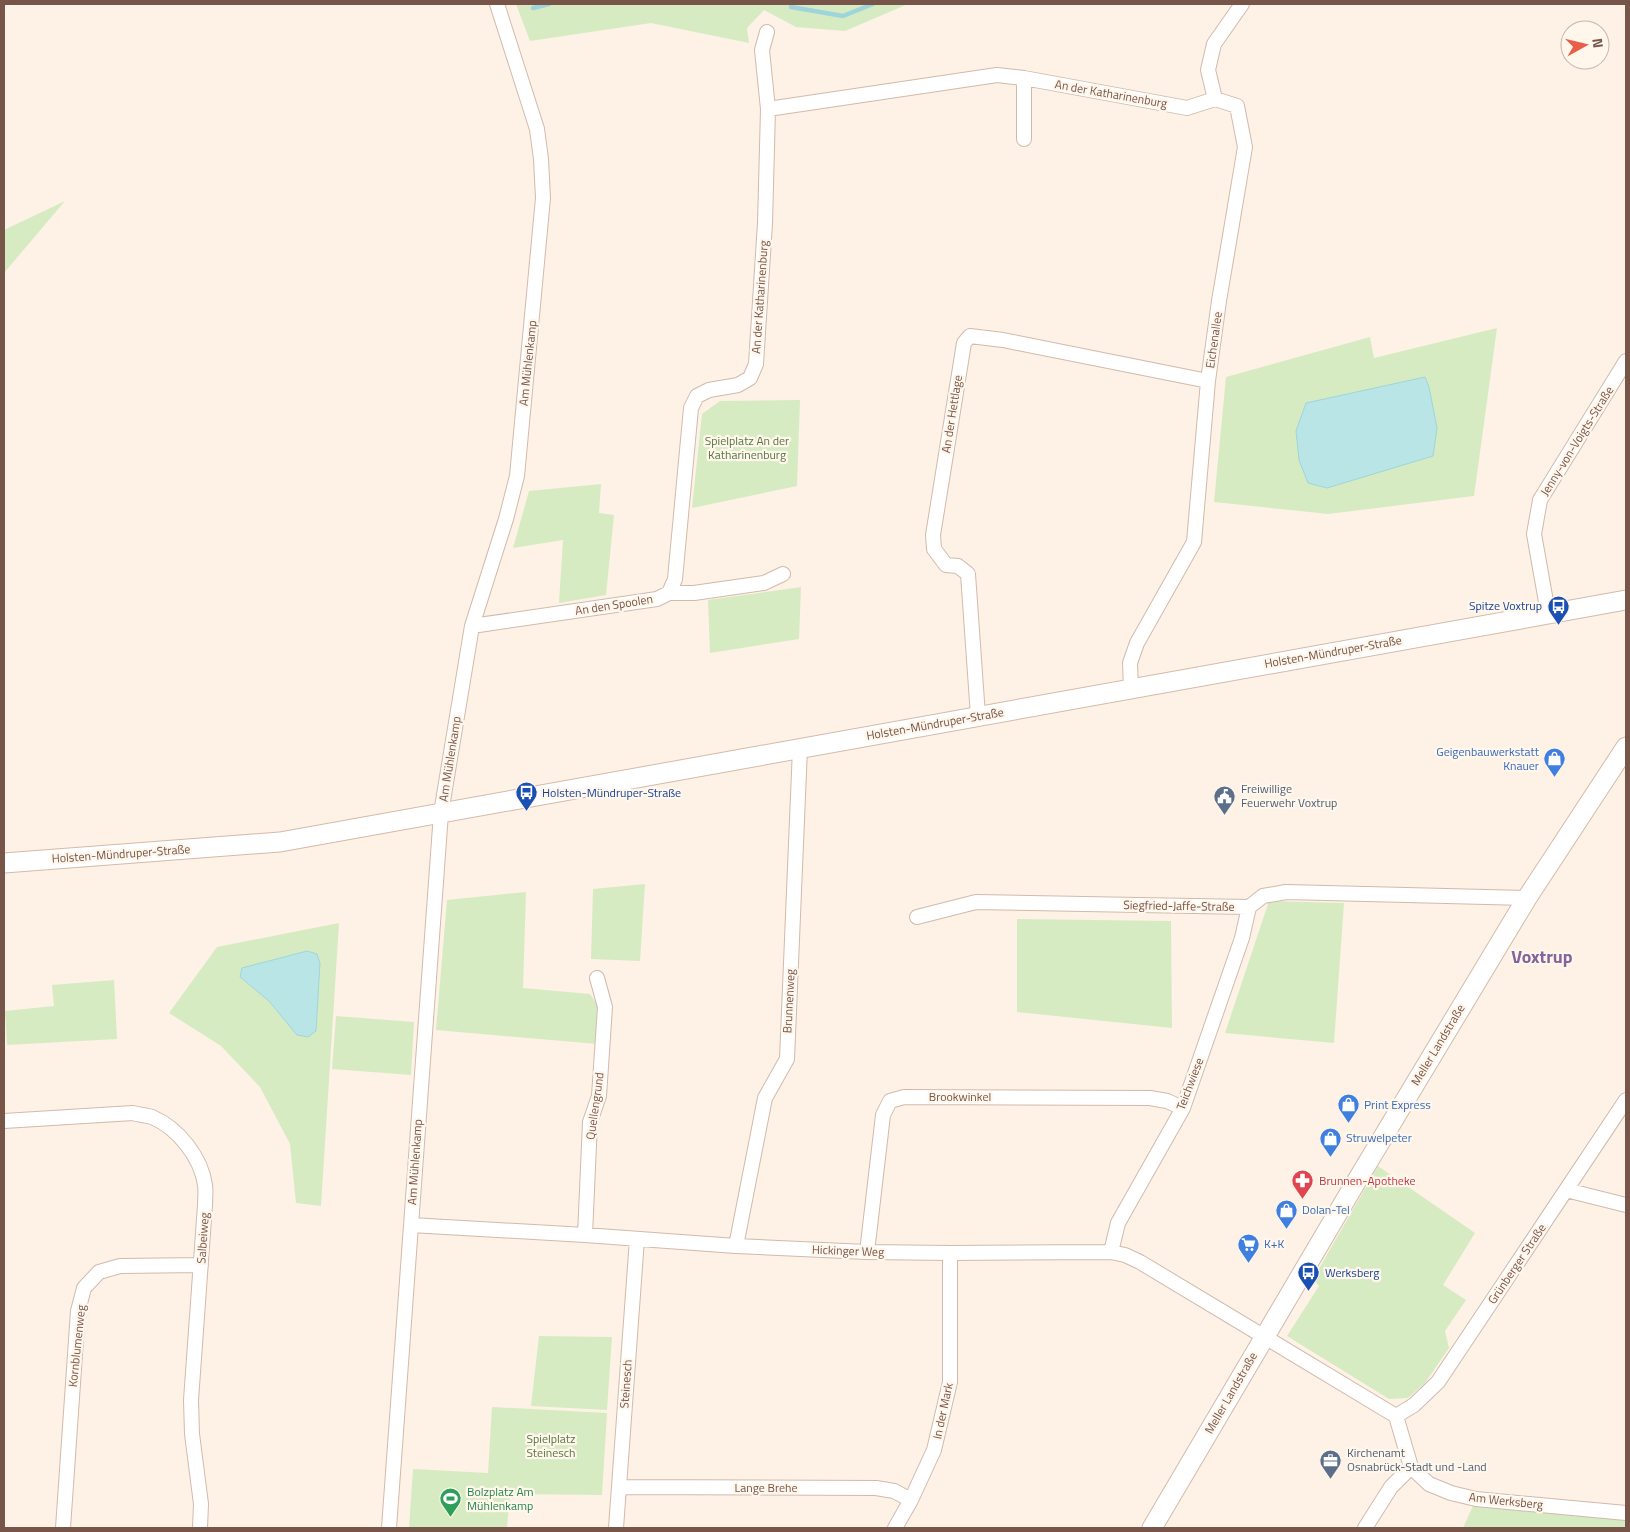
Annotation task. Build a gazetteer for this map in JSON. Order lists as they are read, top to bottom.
{
  "streets": {
    "street": [
      "An der Katharinenburg",
      "Eichenallee",
      "Am Mühlenkamp",
      "An der Hettlage",
      "Jenny-von-Voigts-Straße",
      "An den Spoolen",
      "Holsten-Mündruper-Straße",
      "Siegfried-Jaffe-Straße",
      "Brunnenweg",
      "Meller Landstraße",
      "Teichwiese",
      "Brookwinkel",
      "Quellengrund",
      "Salbeiweg",
      "Hickinger Weg",
      "Grünberger Straße",
      "Kornblumenweg",
      "Steinesch",
      "In der Mark",
      "Lange Brehe",
      "Am Werksberg"
    ]
  },
  "crossings": [
    ["An der Katharinenburg", "Eichenallee"],
    ["An der Katharinenburg", "An den Spoolen"],
    ["Eichenallee", "An der Hettlage"],
    ["Eichenallee", "Holsten-Mündruper-Straße"],
    ["Am Mühlenkamp", "An den Spoolen"],
    ["Am Mühlenkamp", "Holsten-Mündruper-Straße"],
    ["Am Mühlenkamp", "Hickinger Weg"],
    ["An der Hettlage", "Holsten-Mündruper-Straße"],
    ["Jenny-von-Voigts-Straße", "Holsten-Mündruper-Straße"],
    ["Holsten-Mündruper-Straße", "Brunnenweg"],
    ["Siegfried-Jaffe-Straße", "Meller Landstraße"],
    ["Siegfried-Jaffe-Straße", "Teichwiese"],
    ["Brunnenweg", "Hickinger Weg"],
    ["Meller Landstraße", "Hickinger Weg"],
    ["Teichwiese", "Brookwinkel"],
    ["Teichwiese", "Hickinger Weg"],
    ["Brookwinkel", "Hickinger Weg"],
    ["Quellengrund", "Hickinger Weg"],
    ["Salbeiweg", "Kornblumenweg"],
    ["Hickinger Weg", "Steinesch"],
    ["Hickinger Weg", "In der Mark"],
    ["Steinesch", "Lange Brehe"],
    ["In der Mark", "Lange Brehe"]
  ],
  "districts": ["Voxtrup"],
  "parks": ["Spielplatz An der Katharinenburg", "Spielplatz Steinesch"],
  "places": {
    "bus stop": ["Spitze Voxtrup", "Holsten-Mündruper-Straße", "Werksberg"],
    "shop": [
      "Geigenbauwerkstatt Knauer",
      "Print Express",
      "Struwelpeter",
      "Dolan-Tel"
    ],
    "public building": ["Freiwillige Feuerwehr Voxtrup"],
    "pharmacy": ["Brunnen-Apotheke"],
    "supermarket": ["K+K"],
    "office": ["Kirchenamt Osnabrück-Stadt und -Land"],
    "sports": ["Bolzplatz Am Mühlenkamp"]
  },
  "north": "right"
}
